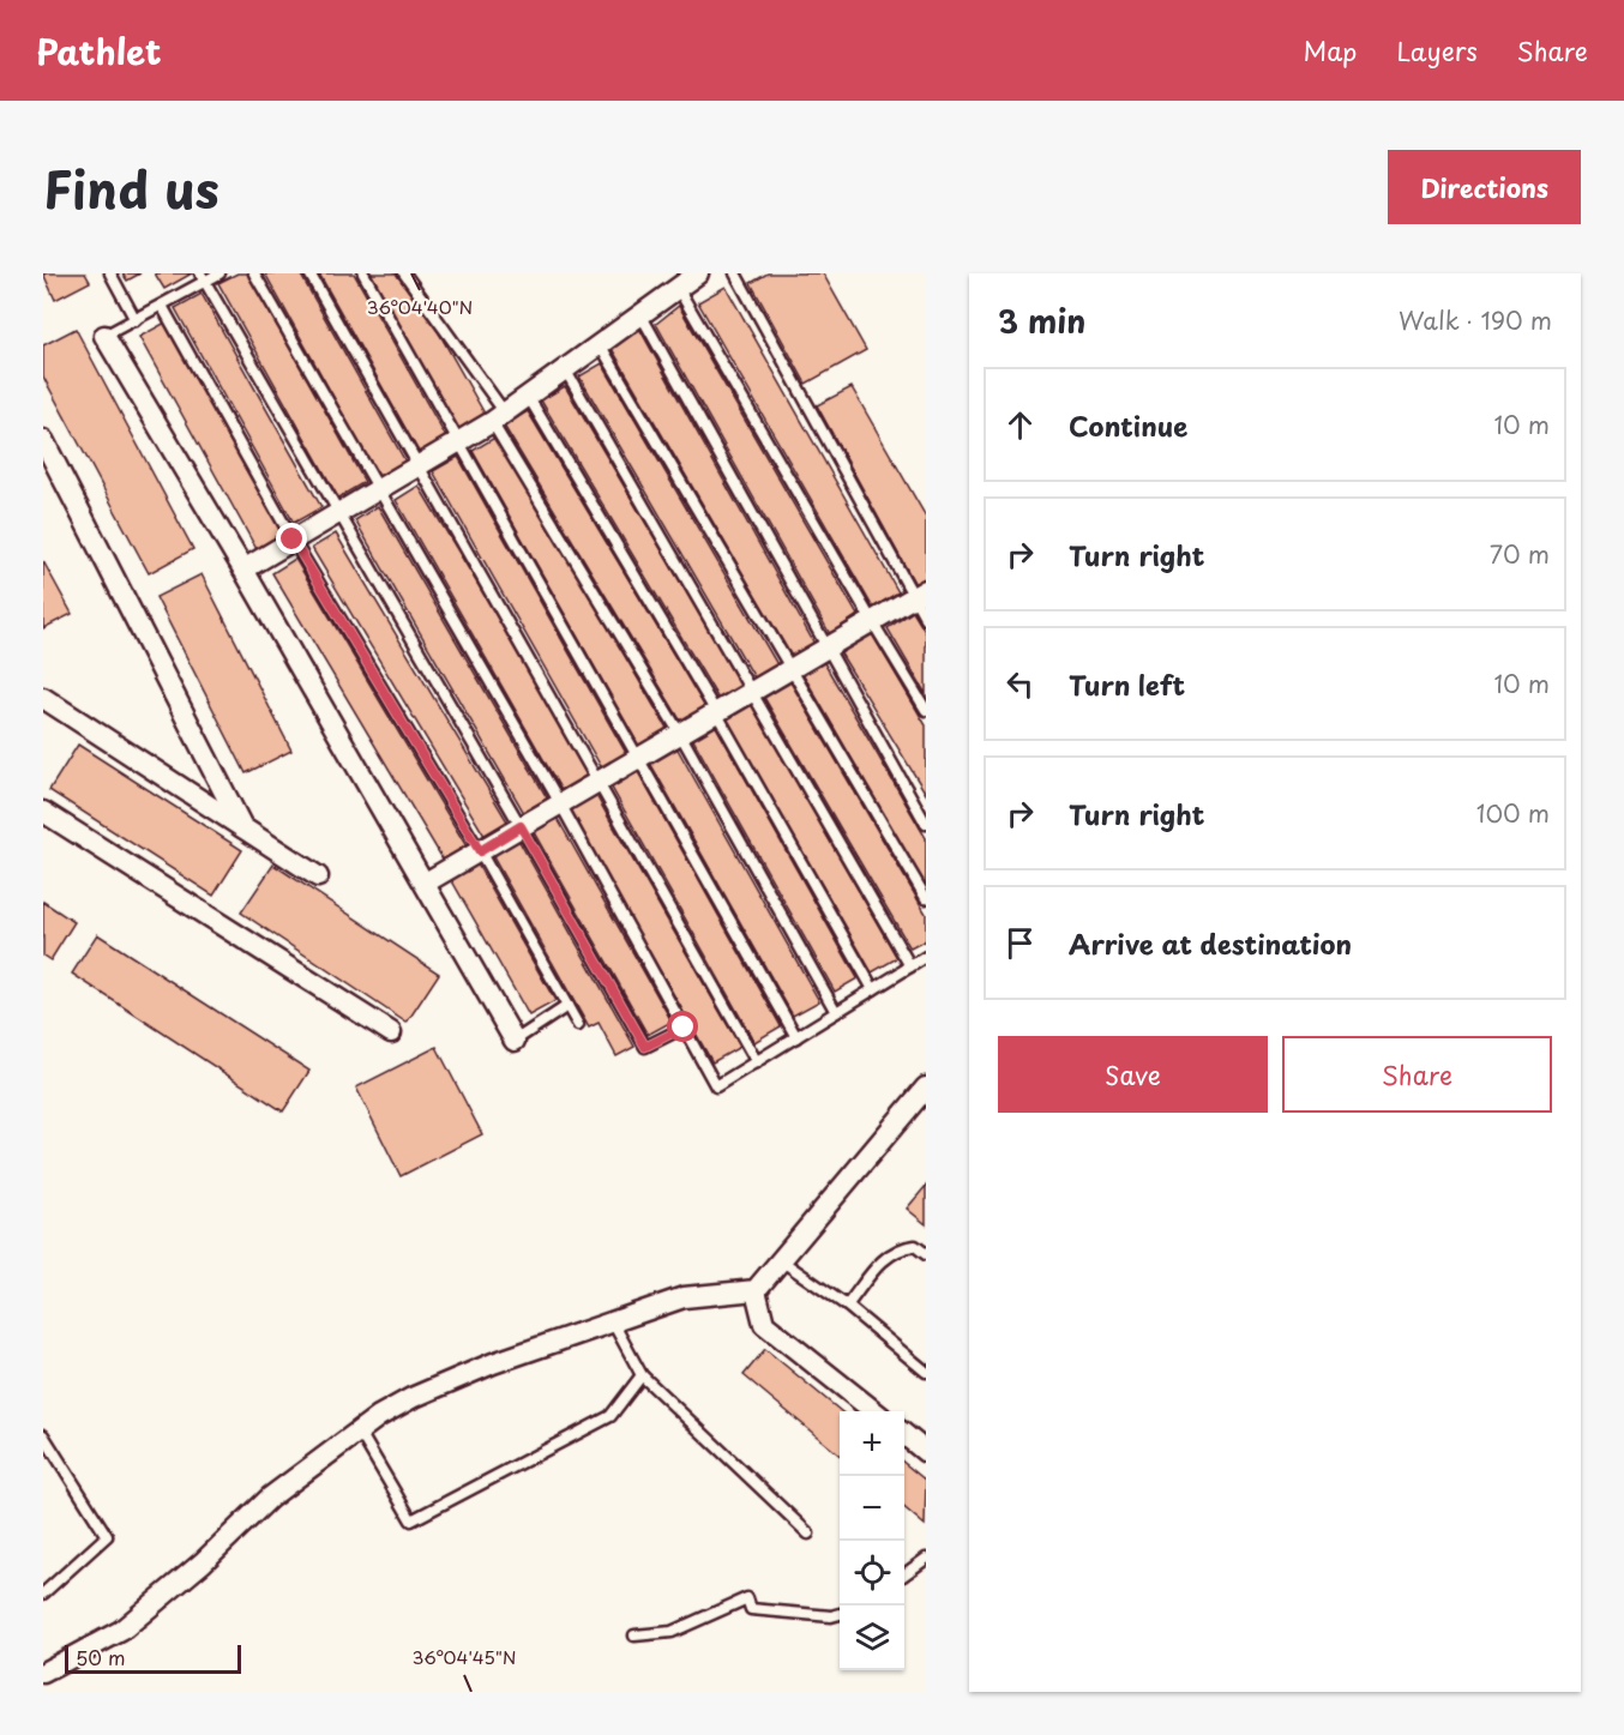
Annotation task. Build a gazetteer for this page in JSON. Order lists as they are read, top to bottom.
{
  "scale_bar": "50 m",
  "page": {
    "header": "Pathlet",
    "nav": ["Map", "Layers", "Share"],
    "title": "Find us",
    "buttons": [
      "Directions",
      ["Save", "Share"]
    ],
    "heading": ["3 min", "Walk · 190 m"],
    "list": [
      ["Continue", "10 m"],
      ["Turn right", "70 m"],
      ["Turn left", "10 m"],
      ["Turn right", "100 m"],
      "Arrive at destination"
    ],
    "map_buttons": ["+", "−"],
    "scale": "50 m"
  },
  "coordinates": ["36°04'40\"N", "36°04'45\"N"]
}
